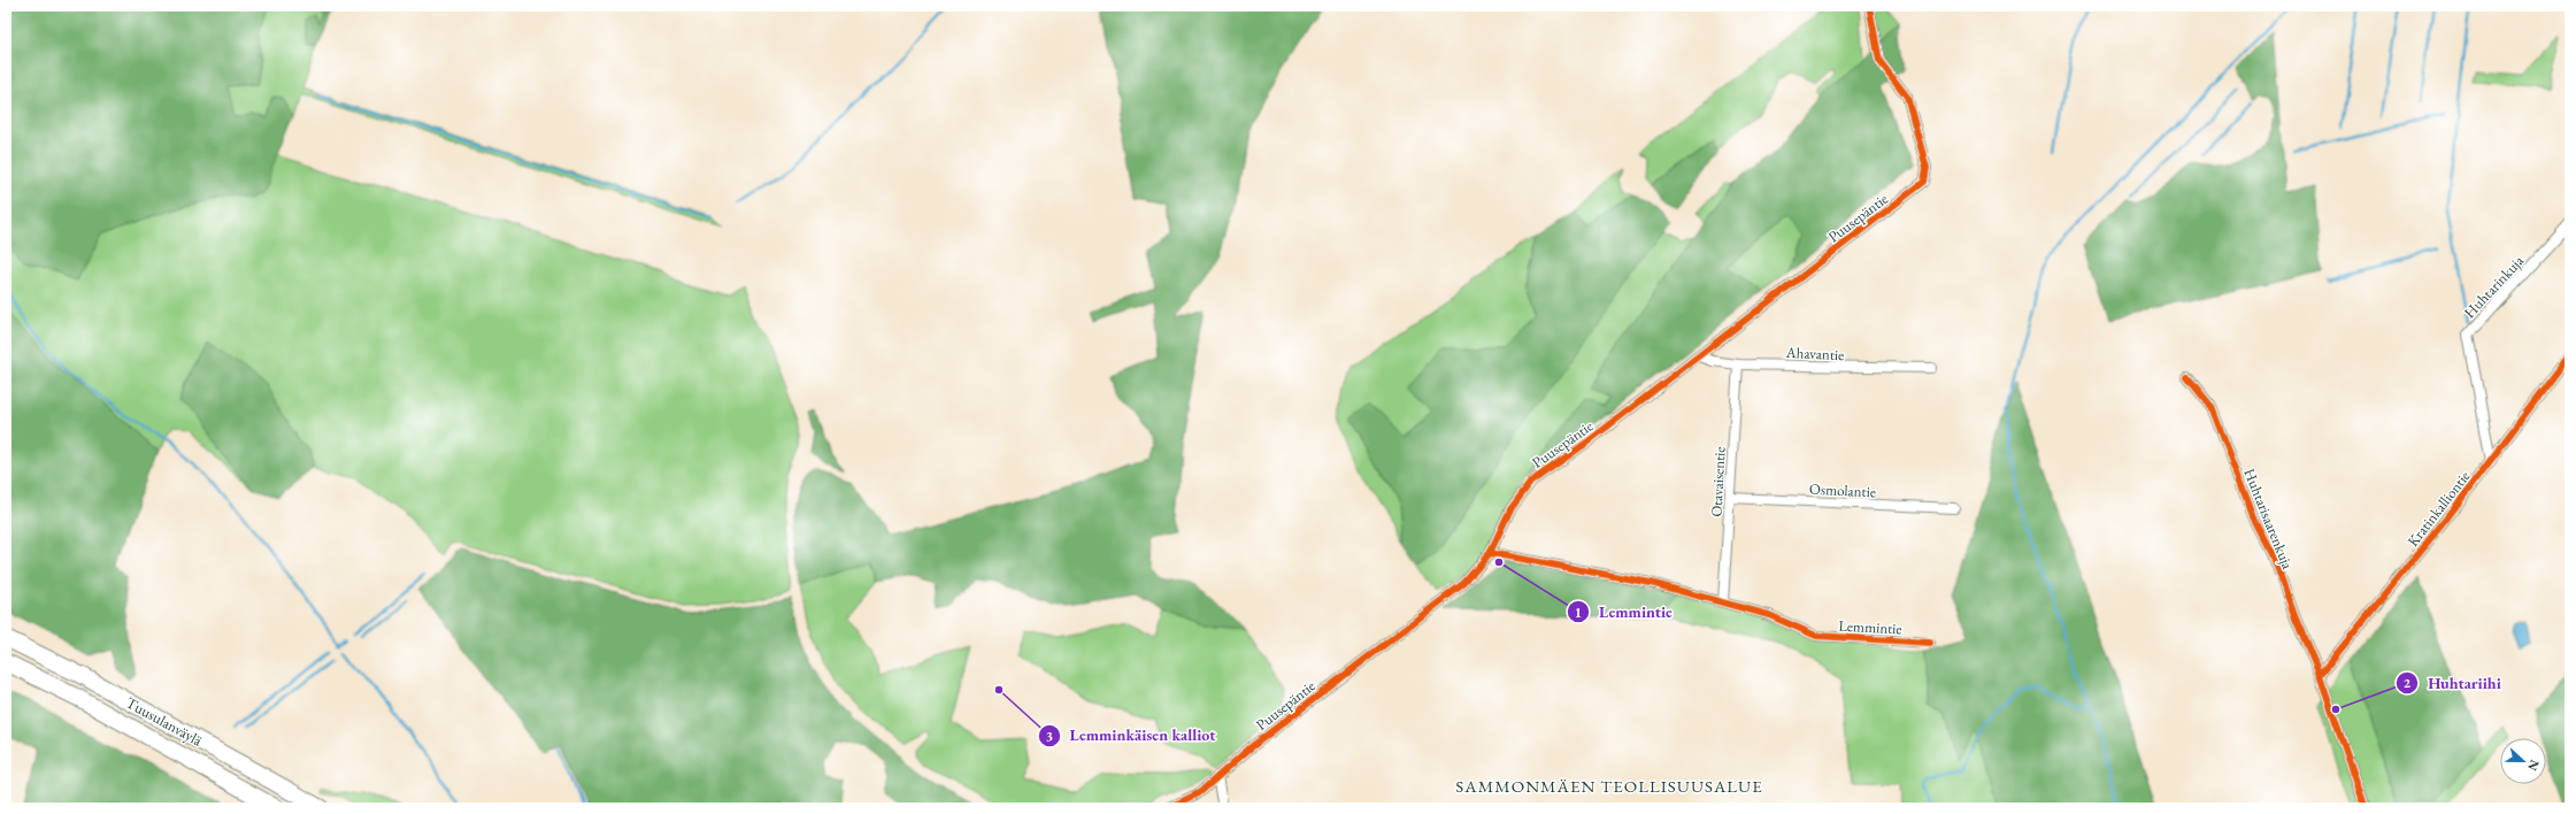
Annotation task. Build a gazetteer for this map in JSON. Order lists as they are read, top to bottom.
{
  "streets": {
    "highway": ["Tuusulanväylä"],
    "street": [
      "Puusepäntie",
      "Huhtarinkuja",
      "Ahavantie",
      "Otavaisentie",
      "Osmolantie",
      "Kratinkalliontie",
      "Huhtarisaarenkuja",
      "Lemmintie"
    ]
  },
  "crossings": [
    ["Puusepäntie", "Ahavantie"],
    ["Puusepäntie", "Lemmintie"],
    ["Huhtarinkuja", "Kratinkalliontie"],
    ["Ahavantie", "Otavaisentie"],
    ["Otavaisentie", "Osmolantie"],
    ["Otavaisentie", "Lemmintie"],
    ["Kratinkalliontie", "Huhtarisaarenkuja"]
  ],
  "districts": ["SAMMONMÄEN TEOLLISUUSALUE"],
  "places": ["Lemmintie", "Lemminkäisen kalliot", "Huhtariihi"],
  "north": "right"
}
